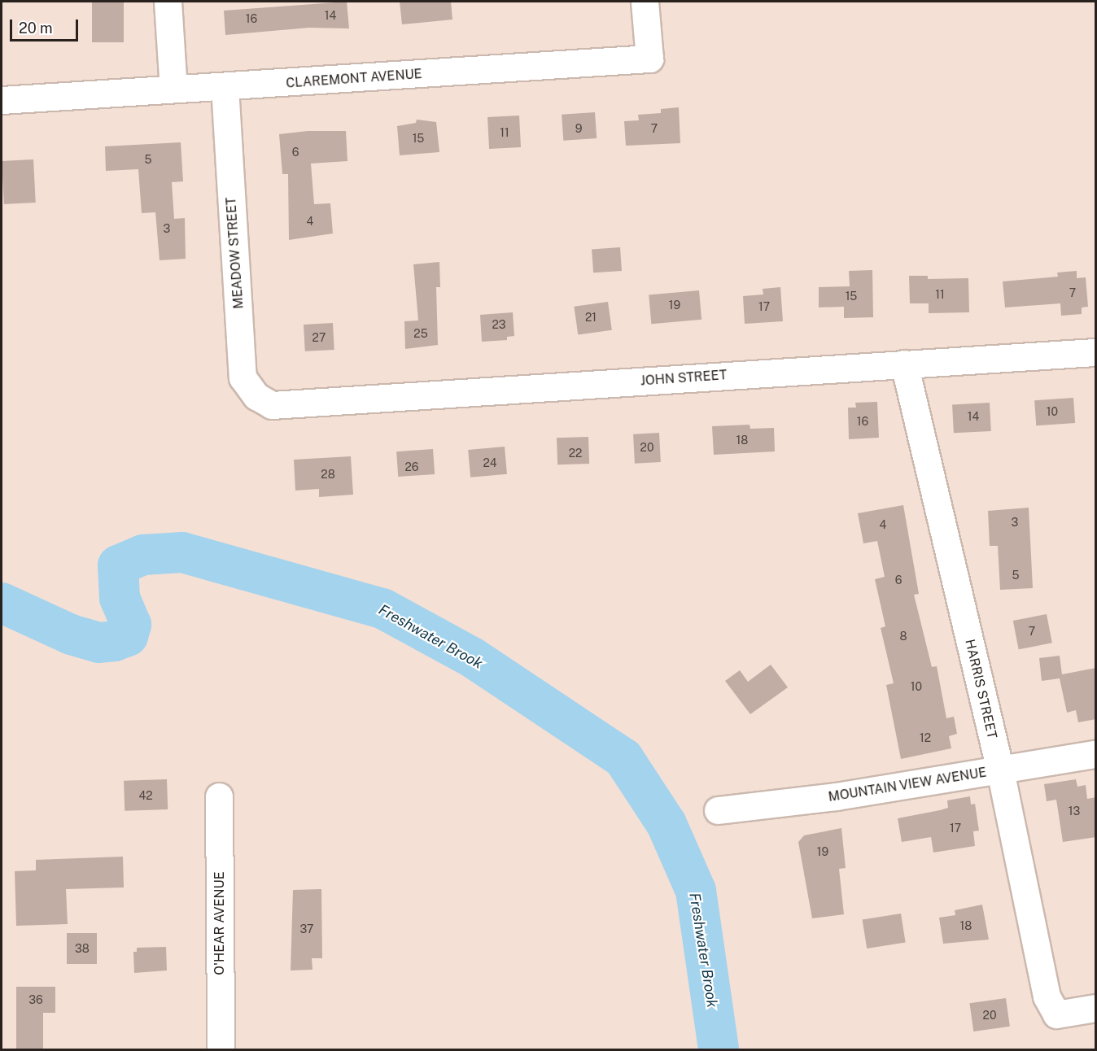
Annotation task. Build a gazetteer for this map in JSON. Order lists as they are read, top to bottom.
{
  "streets": {
    "street": [
      "CLAREMONT AVENUE",
      "MEADOW STREET",
      "JOHN STREET",
      "HARRIS STREET",
      "MOUNTAIN VIEW AVENUE",
      "O'HEAR AVENUE"
    ]
  },
  "crossings": [
    ["CLAREMONT AVENUE", "MEADOW STREET"],
    ["MEADOW STREET", "JOHN STREET"],
    ["JOHN STREET", "HARRIS STREET"],
    ["HARRIS STREET", "MOUNTAIN VIEW AVENUE"]
  ],
  "water": ["Freshwater Brook"],
  "house_numbers": [
    "14",
    "16",
    "9",
    "7",
    "11",
    "15",
    "6",
    "5",
    "4",
    "3",
    "7",
    "11",
    "15",
    "19",
    "17",
    "21",
    "23",
    "25",
    "27",
    "10",
    "14",
    "16",
    "18",
    "20",
    "22",
    "24",
    "26",
    "28",
    "3",
    "4",
    "5",
    "6",
    "7",
    "8",
    "10",
    "12",
    "42",
    "13",
    "17",
    "19",
    "18",
    "37",
    "38",
    "36",
    "20"
  ],
  "scale_bar": "20 m"
}
